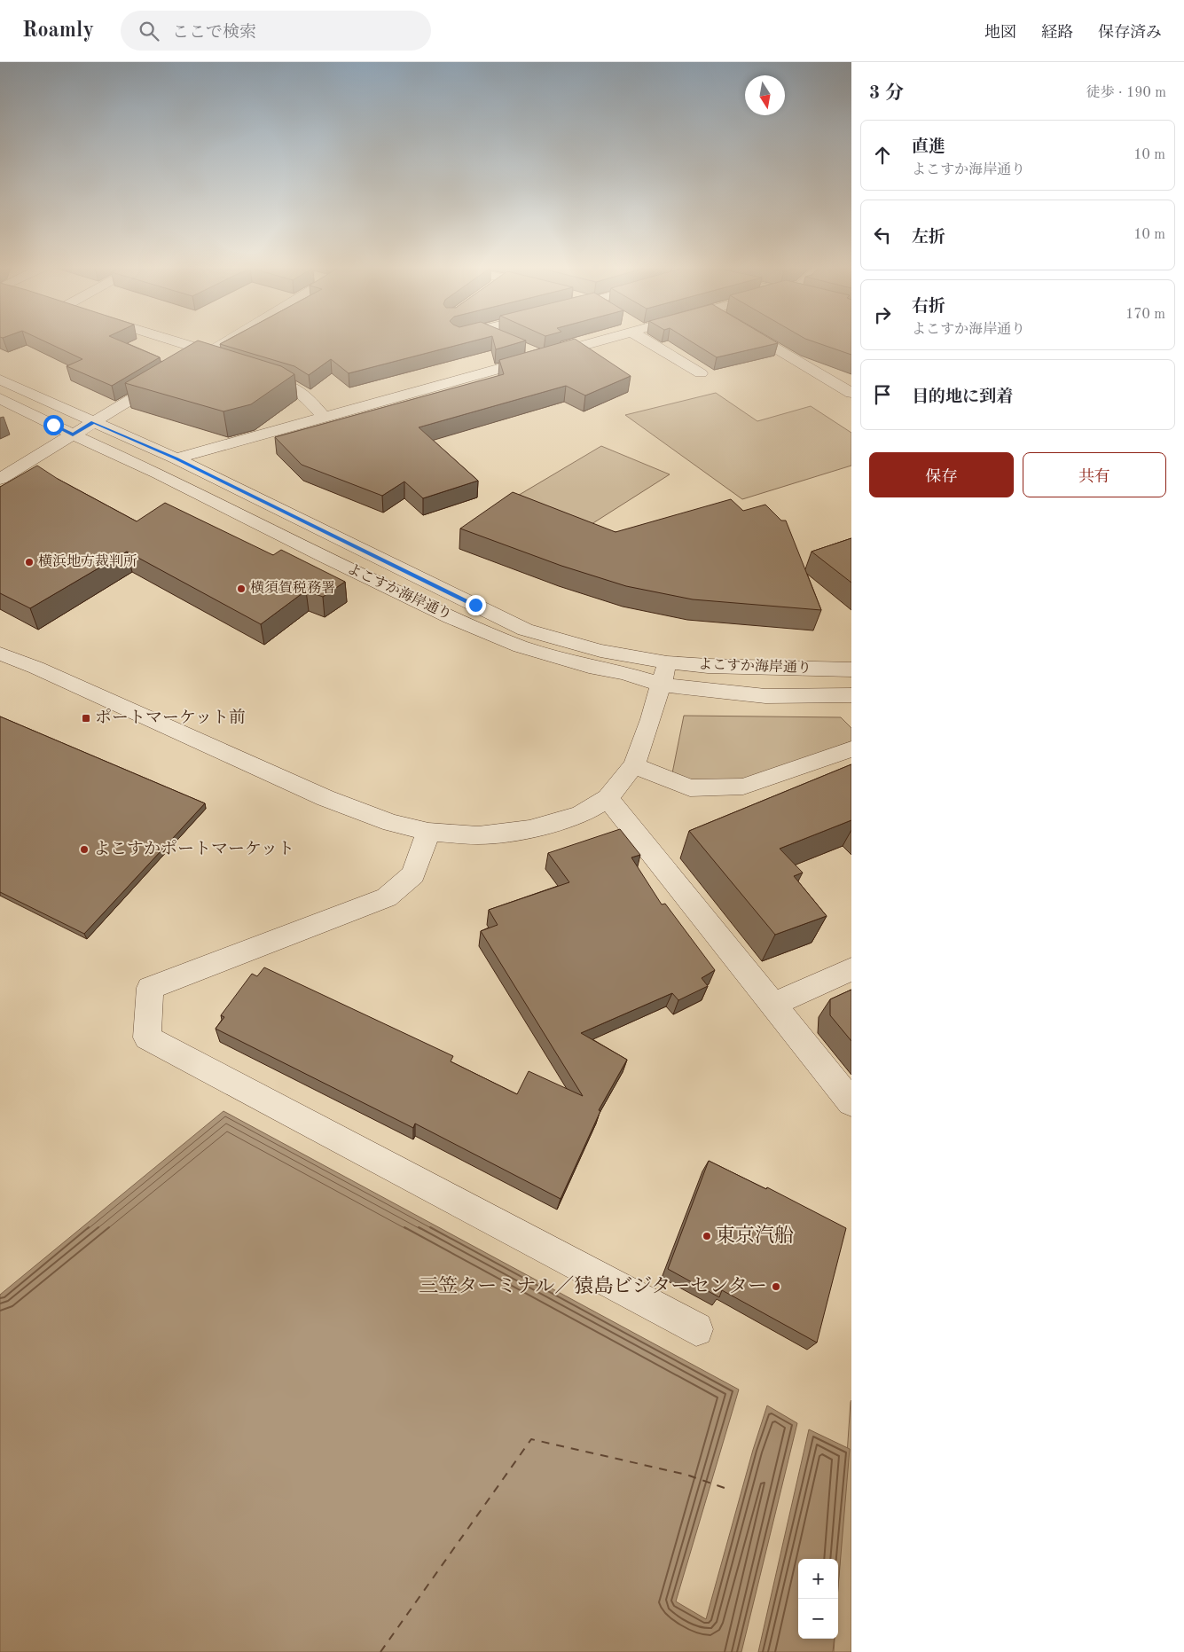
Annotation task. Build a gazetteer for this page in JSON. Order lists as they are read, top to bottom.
{
  "streets": {
    "street": ["よこすか海岸通り"]
  },
  "places": {
    "other": [
      "横浜地方裁判所",
      "横須賀税務署",
      "よこすかポートマーケット",
      "東京汽船",
      "三笠ターミナル／猿島ビジターセンター"
    ],
    "transit": ["ポートマーケット前"]
  },
  "north": "bottom",
  "page": {
    "header": "Roamly",
    "search": "ここで検索",
    "nav": ["地図", "経路", "保存済み"],
    "heading": ["3 分", "徒歩 · 190 m"],
    "list": [
      ["直進", "よこすか海岸通り", "10 m"],
      ["左折", "10 m"],
      ["右折", "よこすか海岸通り", "170 m"],
      "目的地に到着"
    ],
    "buttons": ["保存", "共有"],
    "map_buttons": ["+", "−"]
  }
}
